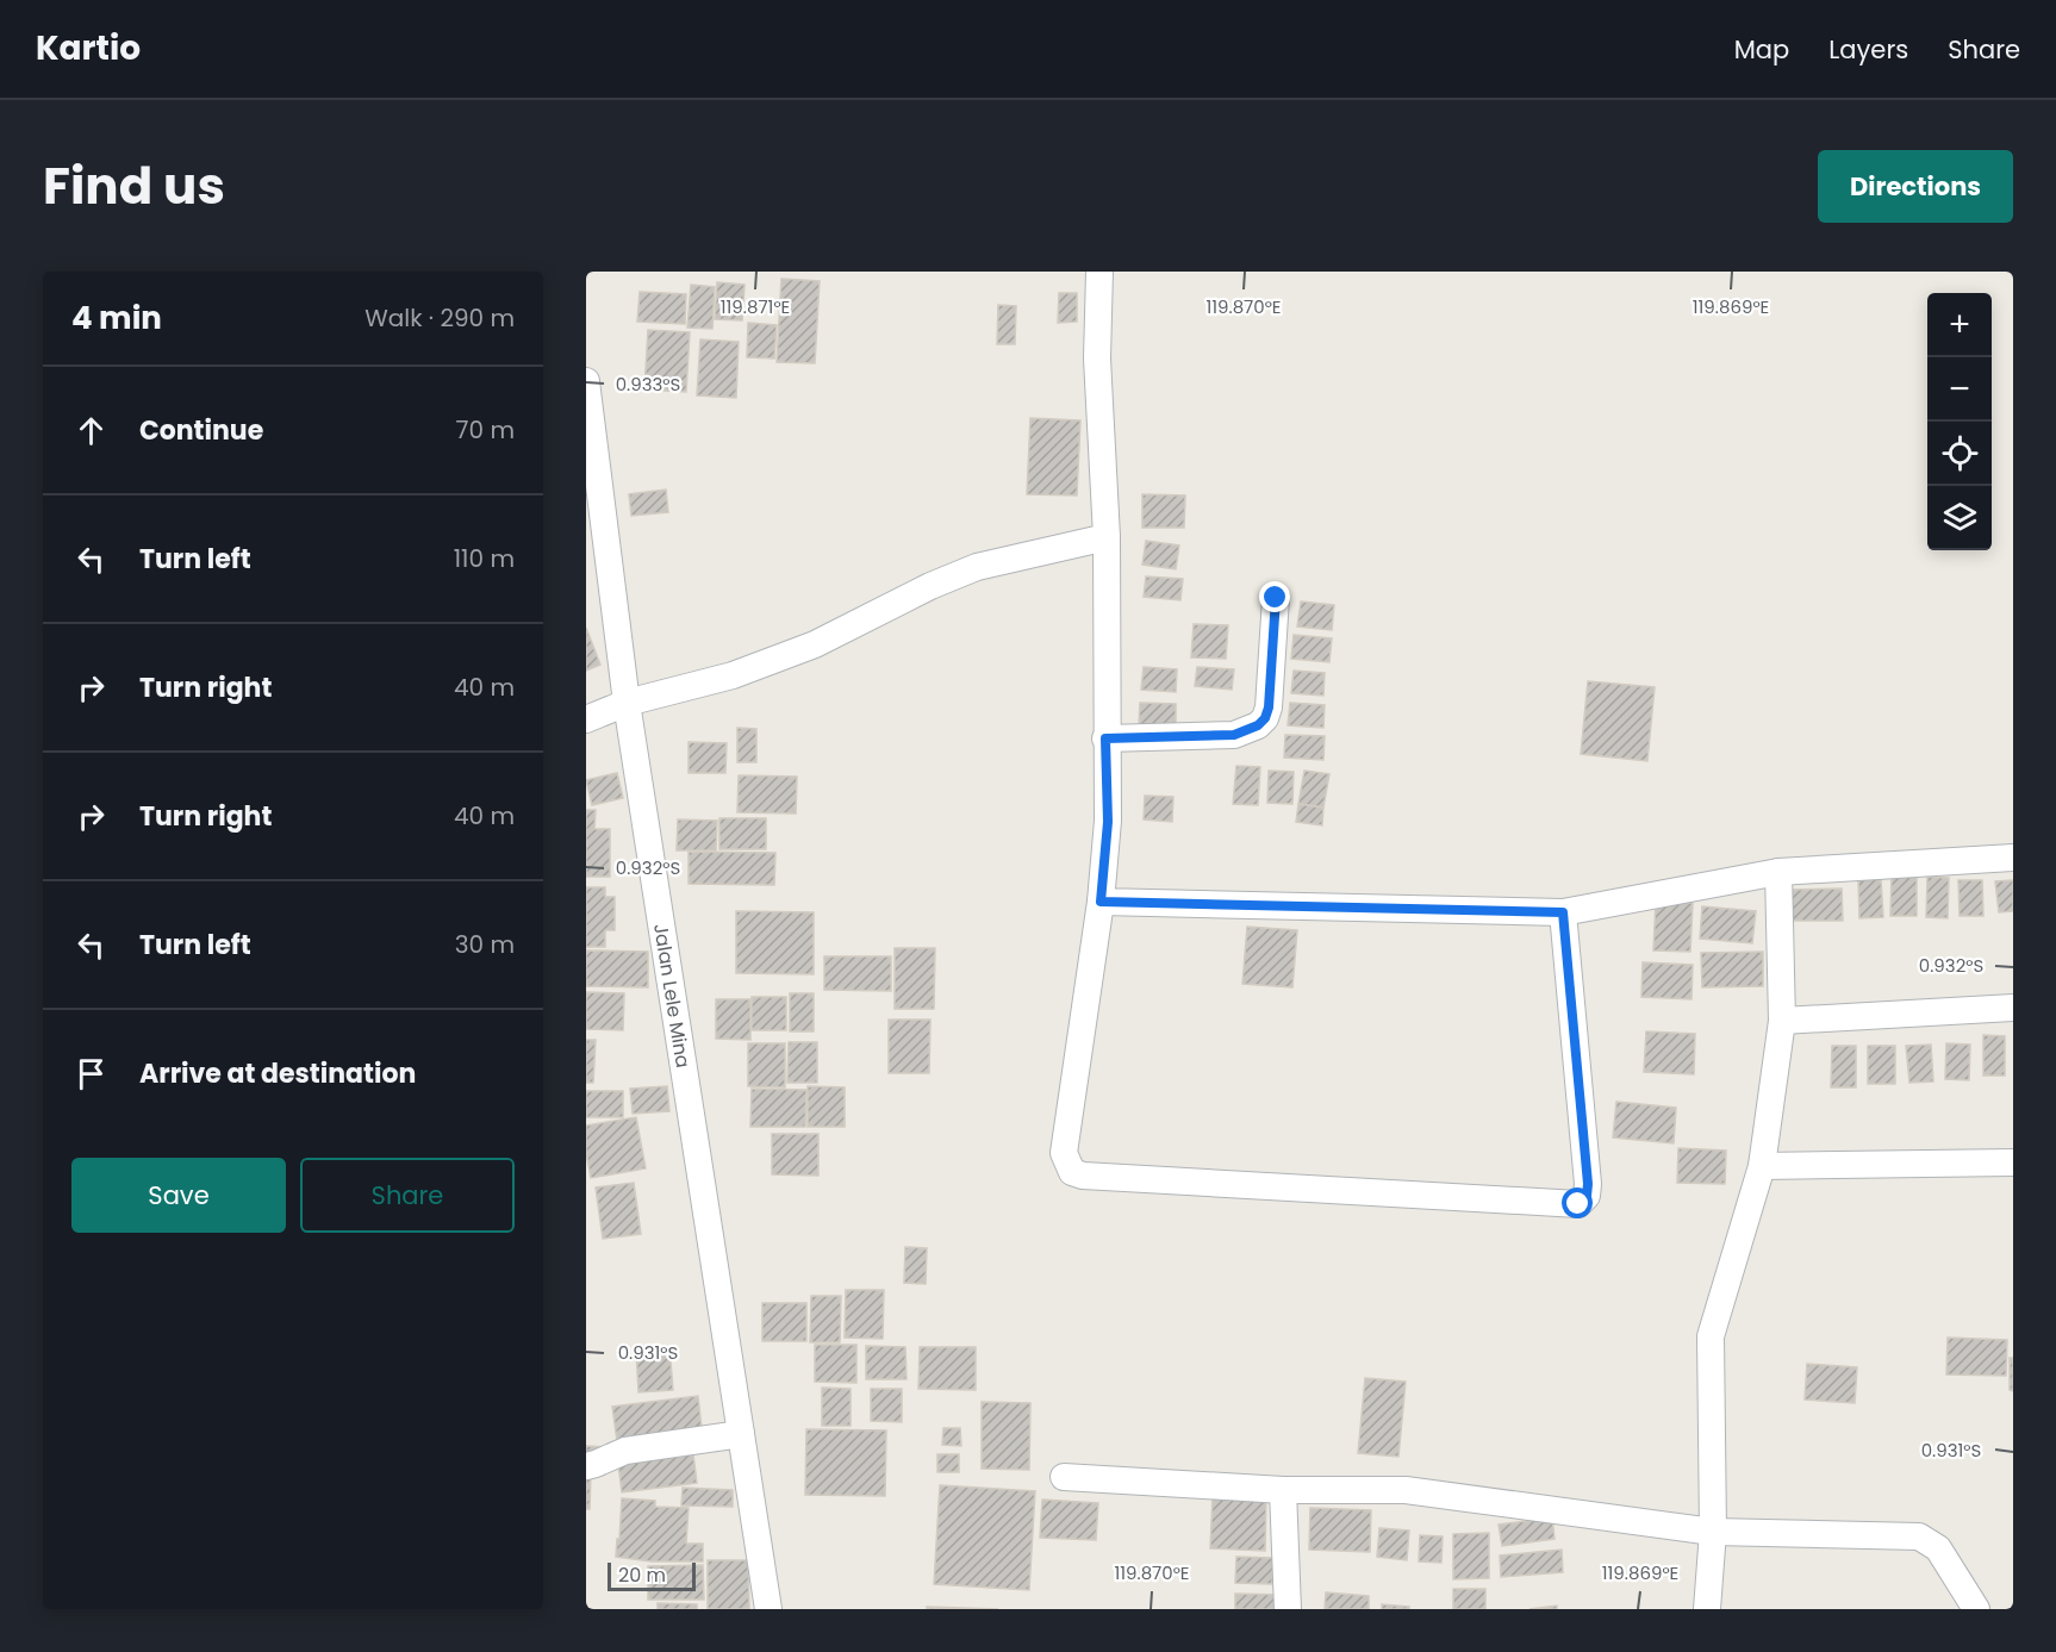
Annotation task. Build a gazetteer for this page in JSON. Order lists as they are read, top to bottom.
{
  "streets": {
    "street": ["Jalan Lele Mina"]
  },
  "scale_bar": "20 m",
  "page": {
    "header": "Kartio",
    "nav": ["Map", "Layers", "Share"],
    "title": "Find us",
    "buttons": [
      "Directions",
      ["Save", "Share"]
    ],
    "heading": ["4 min", "Walk · 290 m"],
    "map_buttons": ["+", "−"],
    "list": [
      ["Continue", "70 m"],
      ["Turn left", "110 m"],
      ["Turn right", "40 m"],
      ["Turn right", "40 m"],
      ["Turn left", "30 m"],
      "Arrive at destination"
    ],
    "scale": "20 m"
  },
  "coordinates": [
    "119.871°E",
    "119.870°E",
    "119.869°E",
    "0.933°S",
    "0.932°S",
    "0.931°S"
  ]
}
